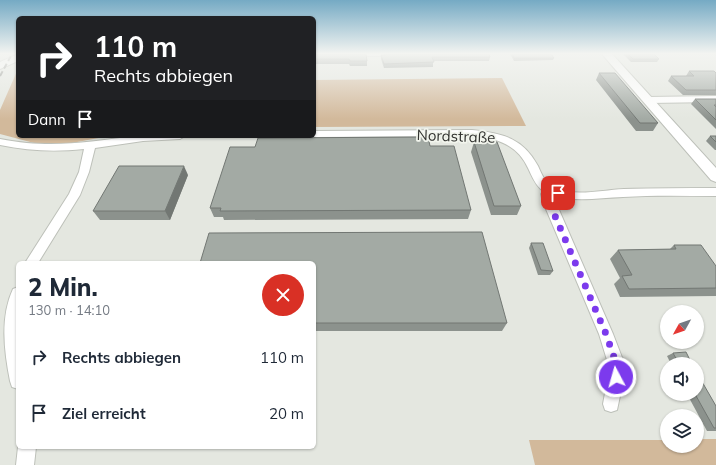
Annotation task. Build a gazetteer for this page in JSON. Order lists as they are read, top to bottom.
{
  "streets": {
    "street": ["Nordstraße"]
  },
  "north": "bottom left",
  "page": {
    "turn": ["110 m", "Rechts abbiegen"],
    "then": "Dann",
    "heading": ["2 Min.", "130 m · 14:10"],
    "list": [
      {
        "name": "Rechts abbiegen",
        "value": "110 m"
      },
      {
        "name": "Ziel erreicht",
        "value": "20 m"
      }
    ]
  }
}
